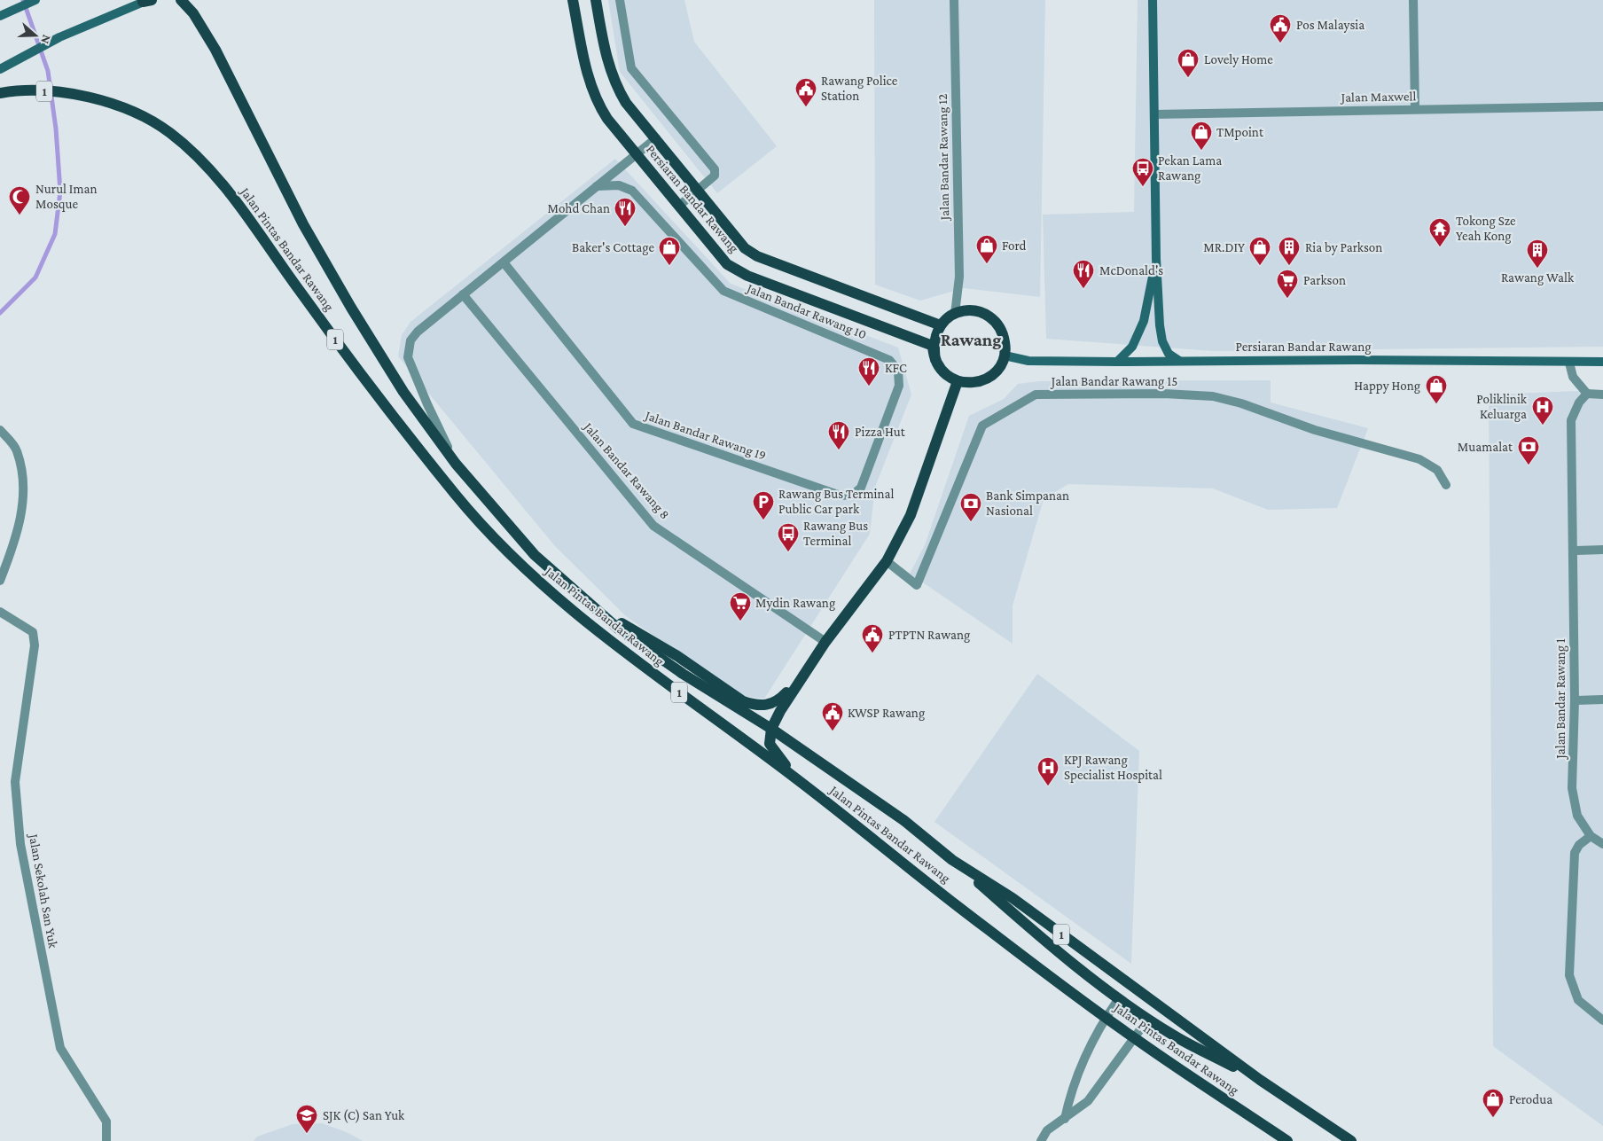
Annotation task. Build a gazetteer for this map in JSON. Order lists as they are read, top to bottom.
{
  "streets": {
    "main road": ["1", "Persiaran Bandar Rawang", "Jalan Pintas Bandar Rawang"],
    "street": [
      "Jalan Maxwell",
      "Jalan Bandar Rawang 12",
      "Jalan Bandar Rawang 10",
      "Jalan Bandar Rawang 15",
      "Jalan Bandar Rawang 19",
      "Jalan Bandar Rawang 8",
      "Jalan Bandar Rawang 1",
      "Jalan Sekolah San Yuk"
    ]
  },
  "crossings": [
    ["Jalan Bandar Rawang 12", "Persiaran Bandar Rawang"],
    ["Jalan Bandar Rawang 10", "Jalan Bandar Rawang 19"]
  ],
  "districts": ["Rawang"],
  "places": {
    "public building": [
      "Pos Malaysia",
      "Rawang Police Station",
      "PTPTN Rawang",
      "KWSP Rawang"
    ],
    "shop": [
      "Lovely Home",
      "TMpoint",
      "Ford",
      "Baker's Cottage",
      "MR.DIY",
      "Happy Hong",
      "Perodua"
    ],
    "bus stop": ["Pekan Lama Rawang", "Rawang Bus Terminal"],
    "mosque": ["Nurul Iman Mosque"],
    "restaurant": [
      "Mohd Chan",
      "McDonald's",
      "KFC",
      "Pizza Hut"
    ],
    "temple": ["Tokong Sze Yeah Kong"],
    "building": ["Ria by Parkson", "Rawang Walk"],
    "supermarket": ["Parkson", "Mydin Rawang"],
    "hospital": ["Poliklinik Keluarga", "KPJ Rawang Specialist Hospital"],
    "bank": ["Muamalat", "Bank Simpanan Nasional"],
    "parking": ["Rawang Bus Terminal Public Car park"],
    "school or university": ["SJK (C) San Yuk"]
  },
  "north": "right"
}
